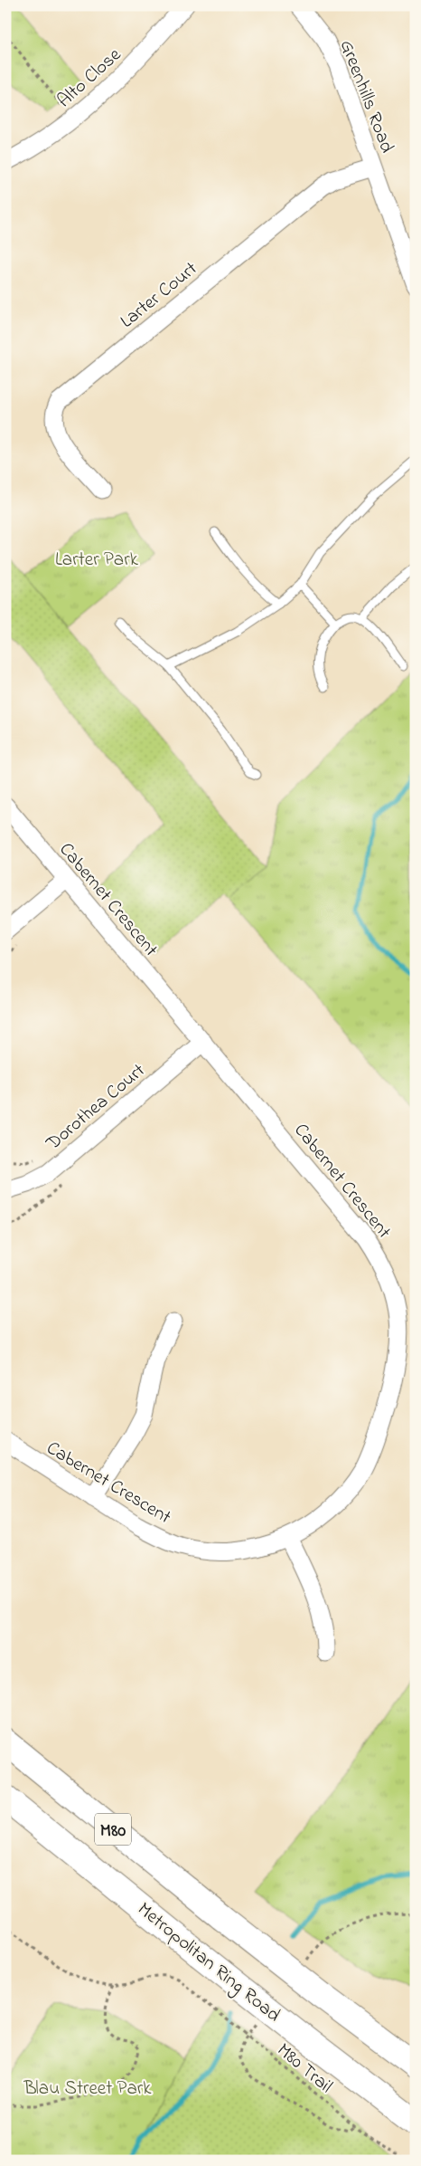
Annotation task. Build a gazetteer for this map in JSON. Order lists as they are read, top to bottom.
{
  "streets": {
    "highway": ["M80", "Metropolitan Ring Road"],
    "street": [
      "Alto Close",
      "Greenhills Road",
      "Larter Court",
      "Cabernet Crescent",
      "Dorothea Court"
    ],
    "path": ["M80 Trail"]
  },
  "crossings": [
    ["Greenhills Road", "Larter Court"],
    ["Cabernet Crescent", "Dorothea Court"]
  ],
  "parks": ["Larter Park", "Blau Street Park"]
}
